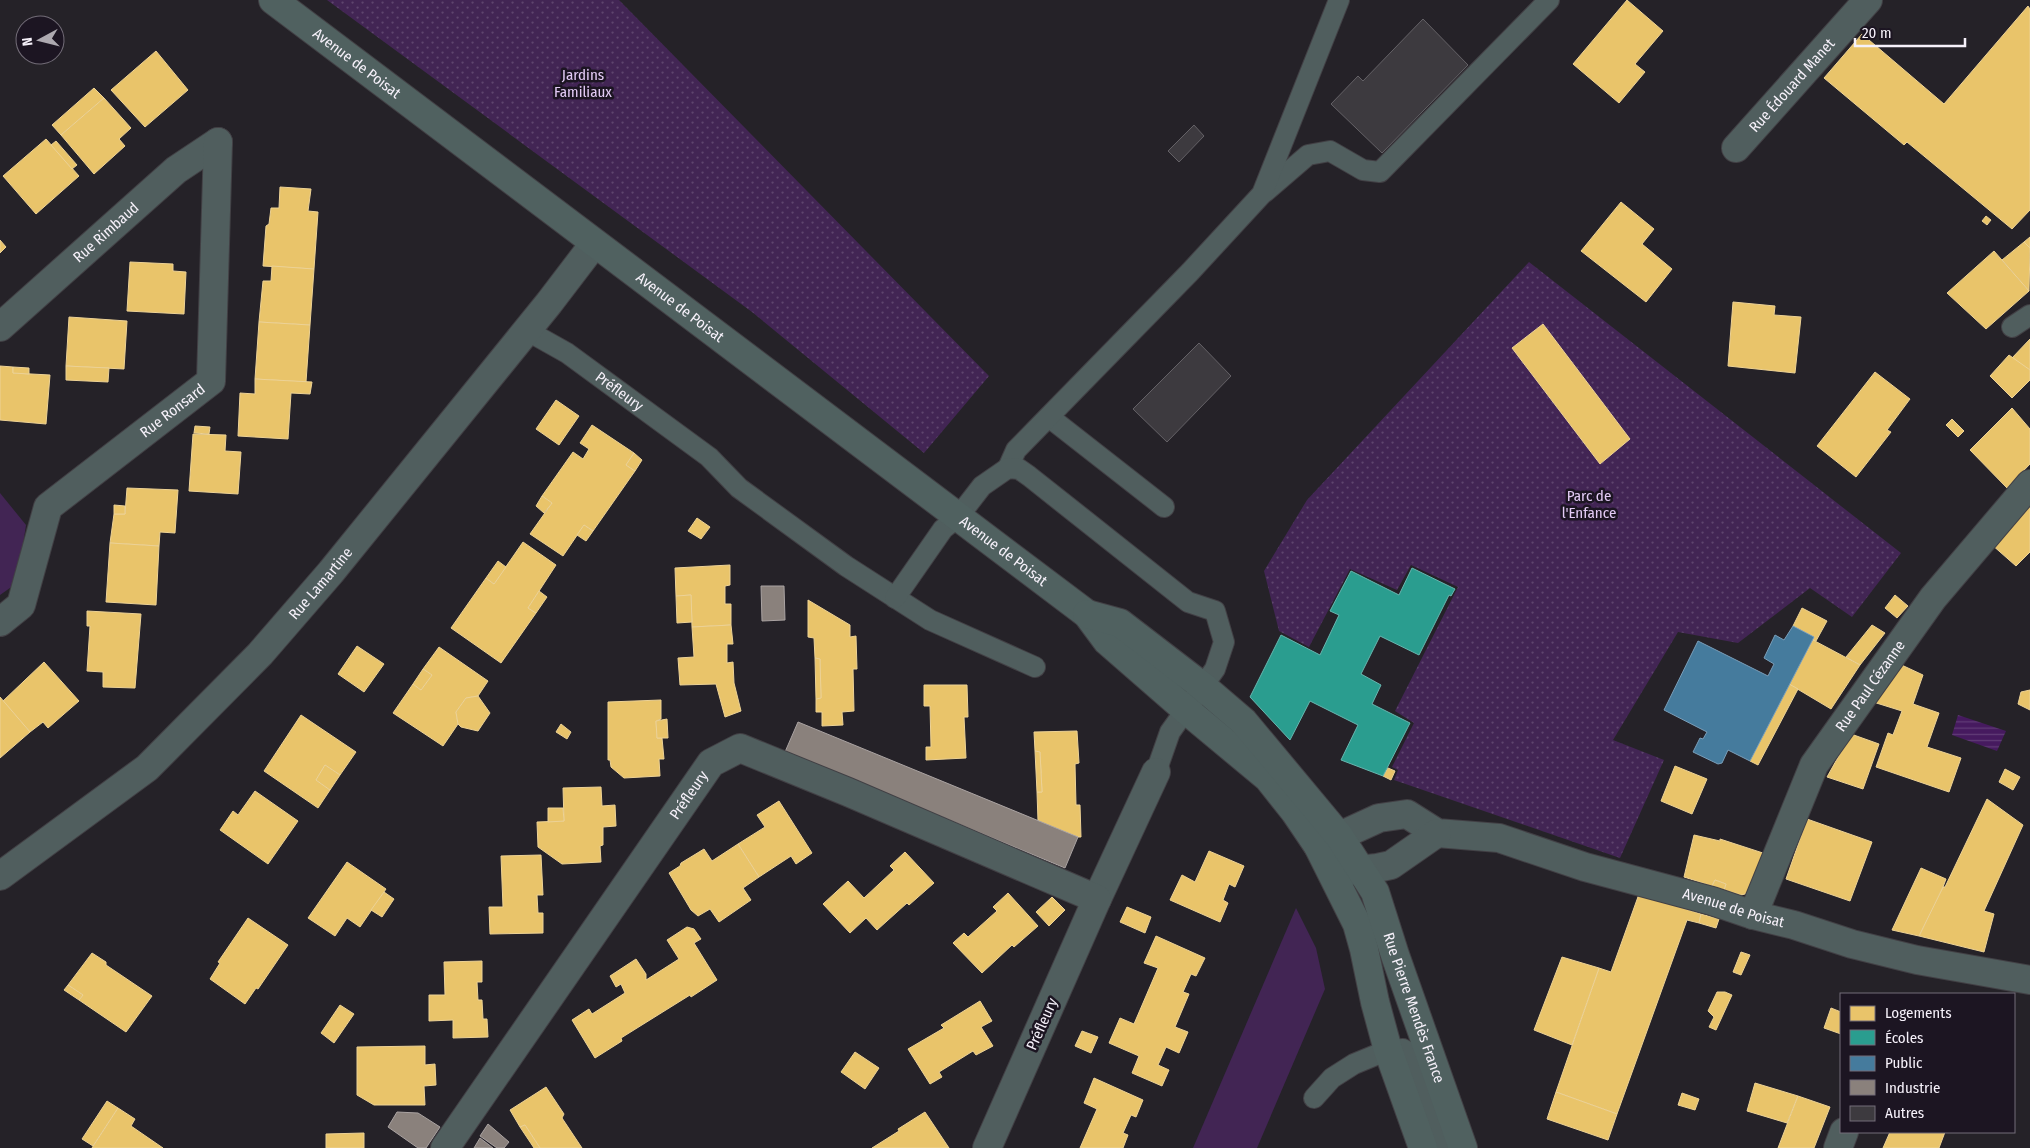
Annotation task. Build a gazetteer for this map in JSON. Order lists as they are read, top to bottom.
{
  "streets": {
    "main road": ["Avenue de Poisat", "Rue Pierre Mendès France"],
    "street": [
      "Rue Édouard Manet",
      "Rue Rimbaud",
      "Préfleury",
      "Rue Ronsard",
      "Rue Lamartine",
      "Rue Paul Cézanne"
    ]
  },
  "crossings": [
    ["Avenue de Poisat", "Rue Lamartine"],
    ["Avenue de Poisat", "Rue Paul Cézanne"],
    ["Avenue de Poisat", "Rue Pierre Mendès France"],
    ["Rue Rimbaud", "Rue Ronsard"],
    ["Préfleury", "Rue Lamartine"]
  ],
  "parks": ["Jardins Familiaux", "Parc de l'Enfance"],
  "legend": [
    "Logements",
    "Écoles",
    "Public",
    "Industrie",
    "Autres"
  ],
  "scale_bar": "20 m",
  "north": "left"
}
